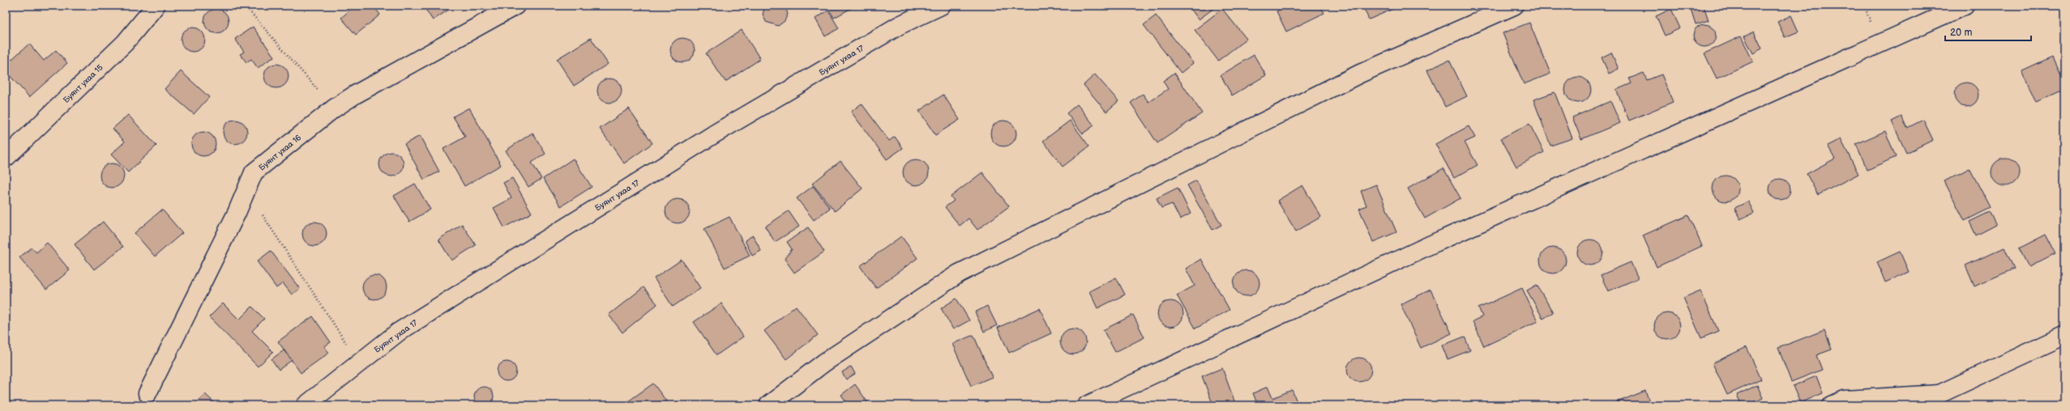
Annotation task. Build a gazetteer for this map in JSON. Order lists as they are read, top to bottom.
{
  "streets": {
    "street": ["Буянт ухаа 17", "Буянт ухаа 15", "Буянт ухаа 16"]
  },
  "scale_bar": "20 m"
}
